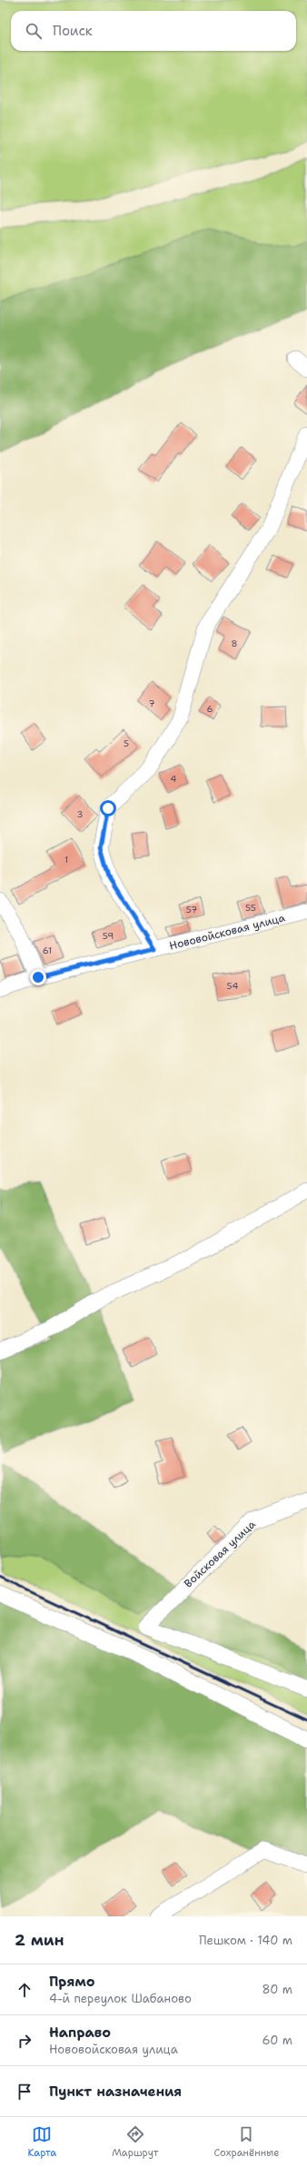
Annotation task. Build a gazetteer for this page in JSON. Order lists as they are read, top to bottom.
{
  "streets": {
    "street": ["Нововойсковая улица", "Войсковая улица"]
  },
  "house_numbers": [
    "8",
    "7",
    "6",
    "5",
    "4",
    "3",
    "1",
    "55",
    "57",
    "59",
    "61",
    "54"
  ],
  "page": {
    "search": "Поиск",
    "heading": ["2 мин", "Пешком · 140 m"],
    "list": [
      ["Прямо", "4-й переулок Шабаново", "80 m"],
      ["Направо", "Нововойсковая улица", "60 m"],
      "Пункт назначения"
    ],
    "nav": ["Карта", "Маршрут", "Сохранённые"]
  }
}
